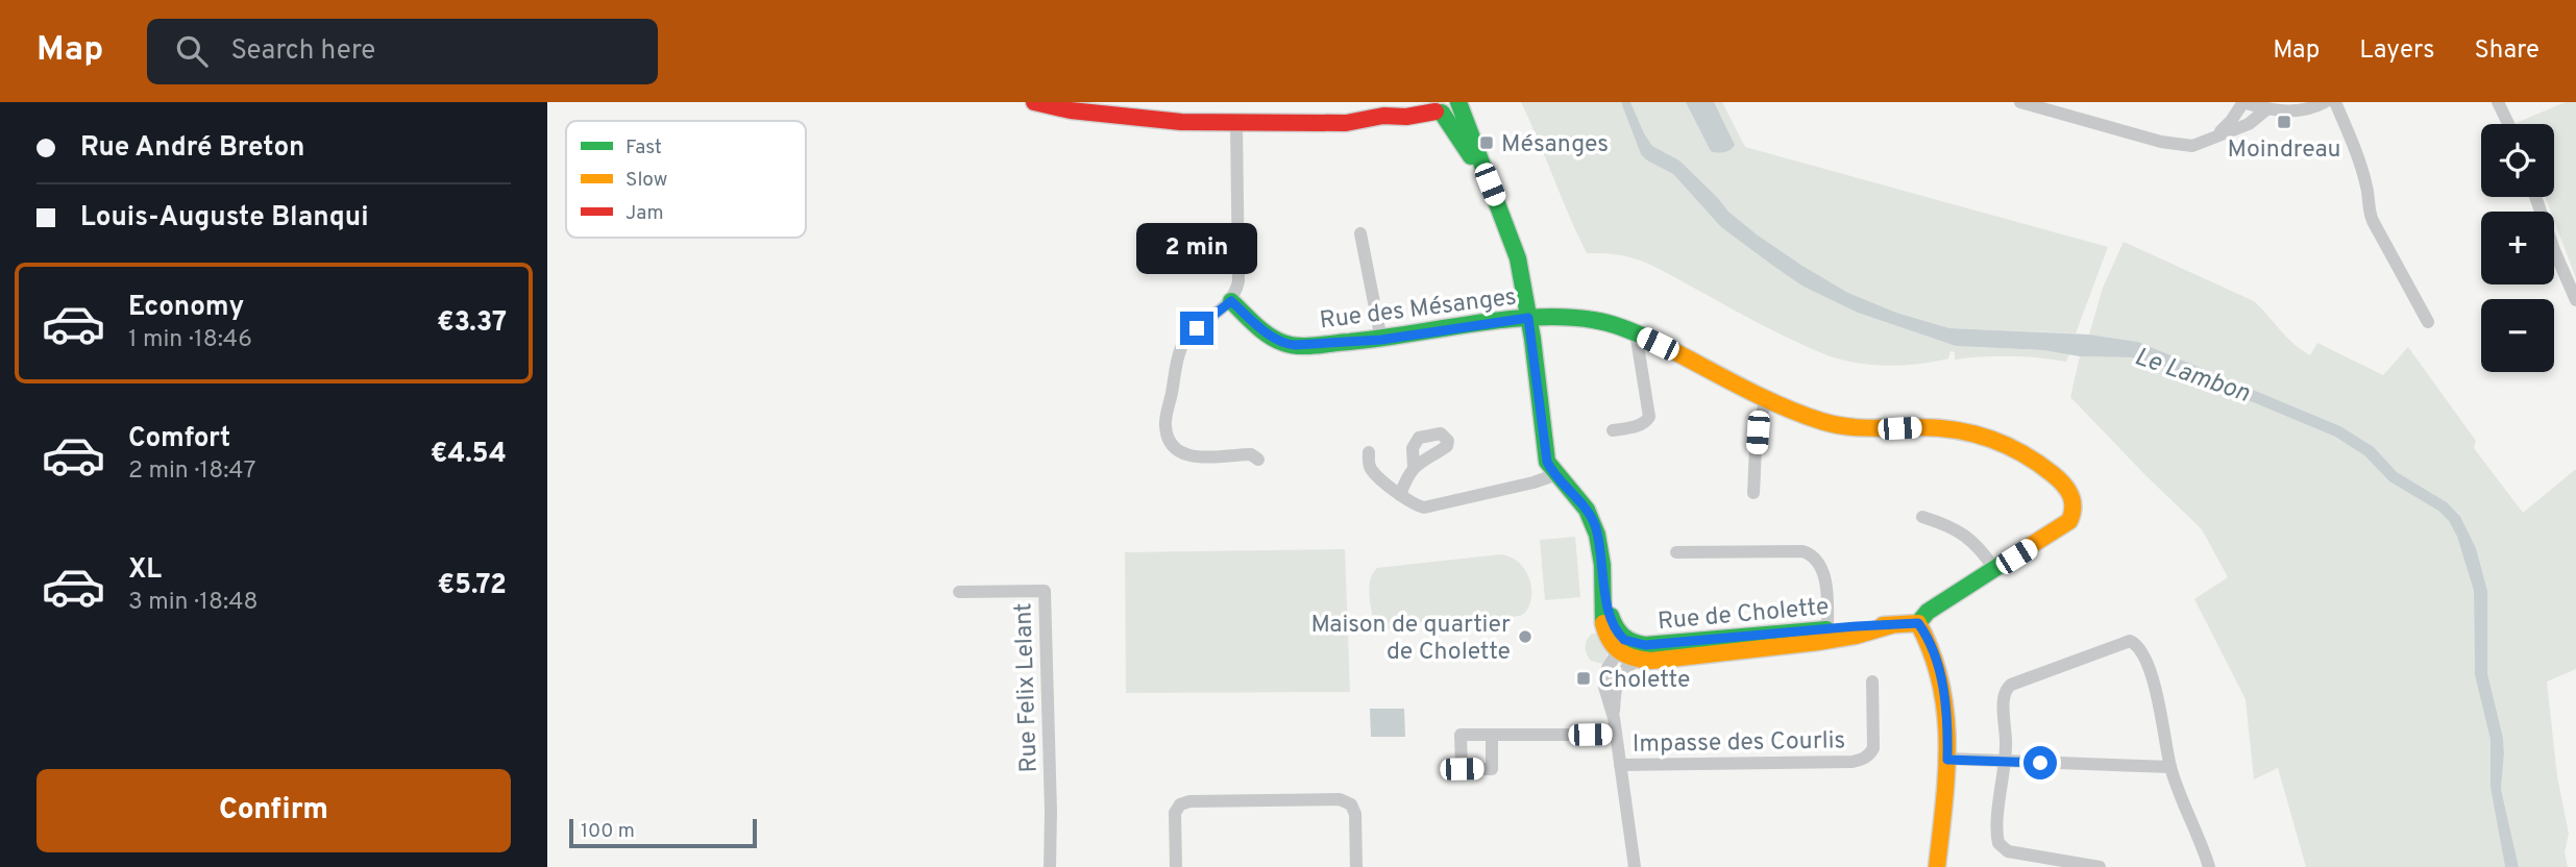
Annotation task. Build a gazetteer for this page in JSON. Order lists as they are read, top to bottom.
{
  "streets": {
    "street": [
      "Rue des Mésanges",
      "Rue de Cholette",
      "Rue Felix Lelant",
      "Impasse des Courlis"
    ]
  },
  "crossings": [
    ["Rue des Mésanges", "Rue de Cholette"]
  ],
  "water": ["Le Lambon"],
  "places": {
    "transit": ["Moindreau", "Mésanges", "Cholette"],
    "other": ["Maison de quartier de Cholette"]
  },
  "legend": ["Fast", "Slow", "Jam"],
  "scale_bar": "100 m",
  "page": {
    "header": "Map",
    "search": "Search here",
    "nav": ["Map", "Layers", "Share"],
    "banner": ["Rue André Breton", "Louis-Auguste Blanqui"],
    "map_buttons": ["+", "−"],
    "bubble": "2 min",
    "list": [
      {
        "name": "Economy",
        "note": "1 min · 18:46",
        "value": "€3.37"
      },
      {
        "name": "Comfort",
        "note": "2 min · 18:47",
        "value": "€4.54"
      },
      {
        "name": "XL",
        "note": "3 min · 18:48",
        "value": "€5.72"
      }
    ],
    "buttons": "Confirm",
    "scale": "100 m"
  }
}
